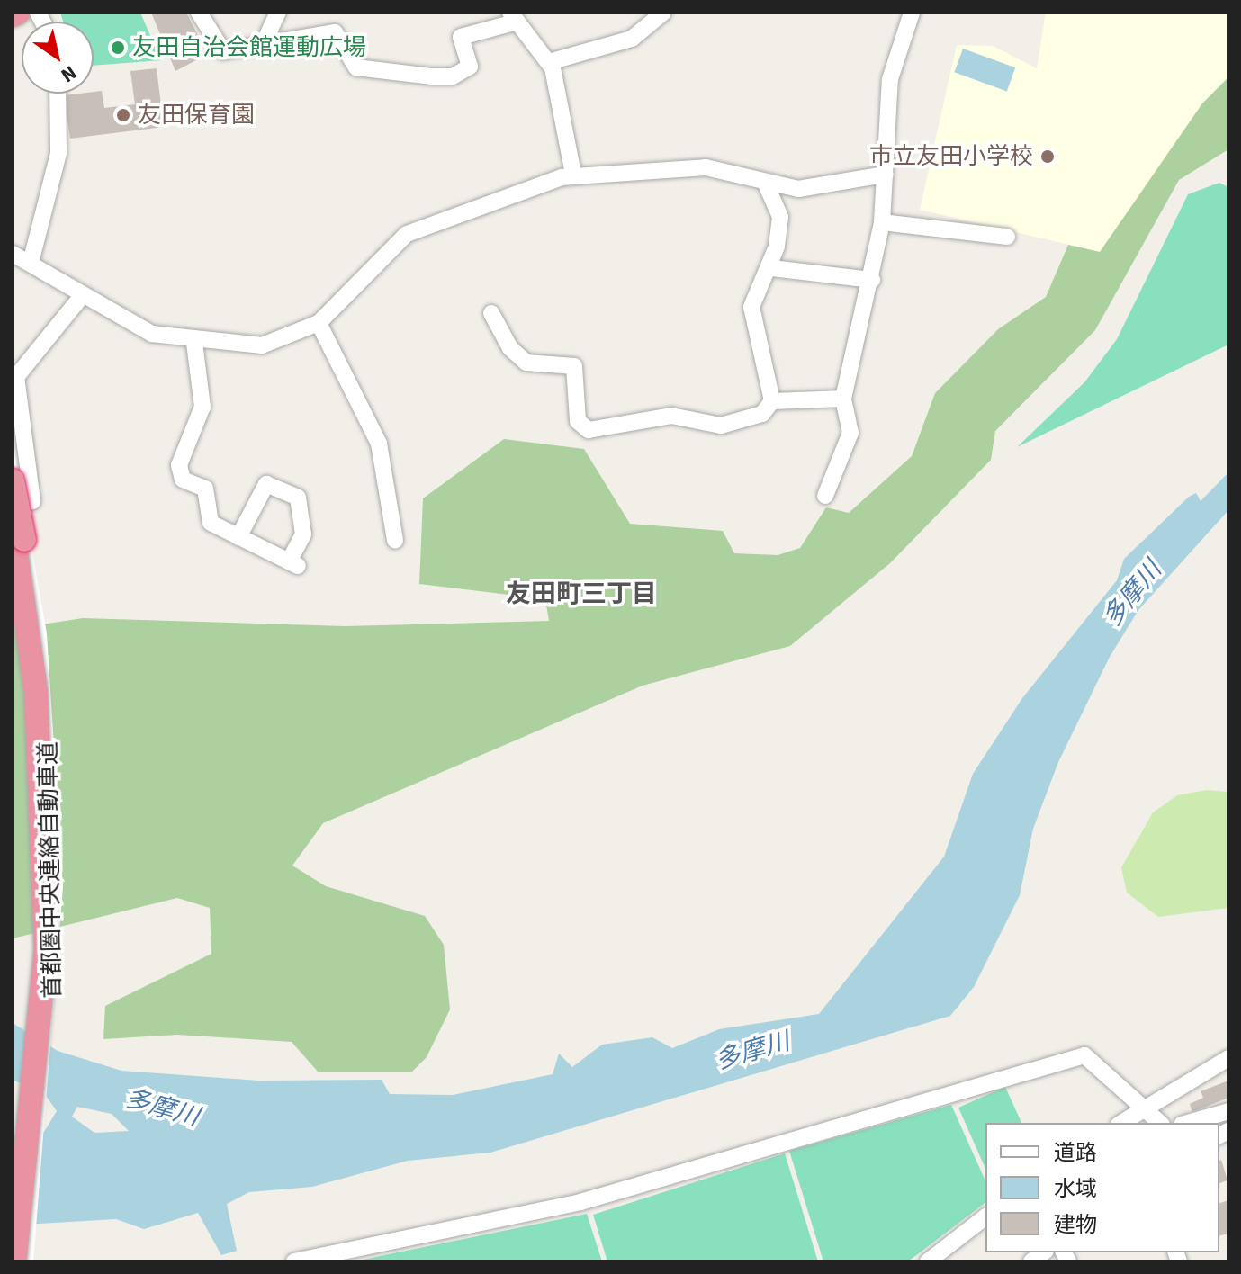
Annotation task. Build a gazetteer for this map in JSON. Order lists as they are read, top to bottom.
{
  "streets": {
    "highway": ["首都圏中央連絡自動車道"]
  },
  "districts": ["友田町三丁目"],
  "water": ["多摩川"],
  "places": ["友田自治会館運動広場", "友田保育園", "市立友田小学校"],
  "legend": ["道路", "水域", "建物"],
  "north": "bottom right"
}
